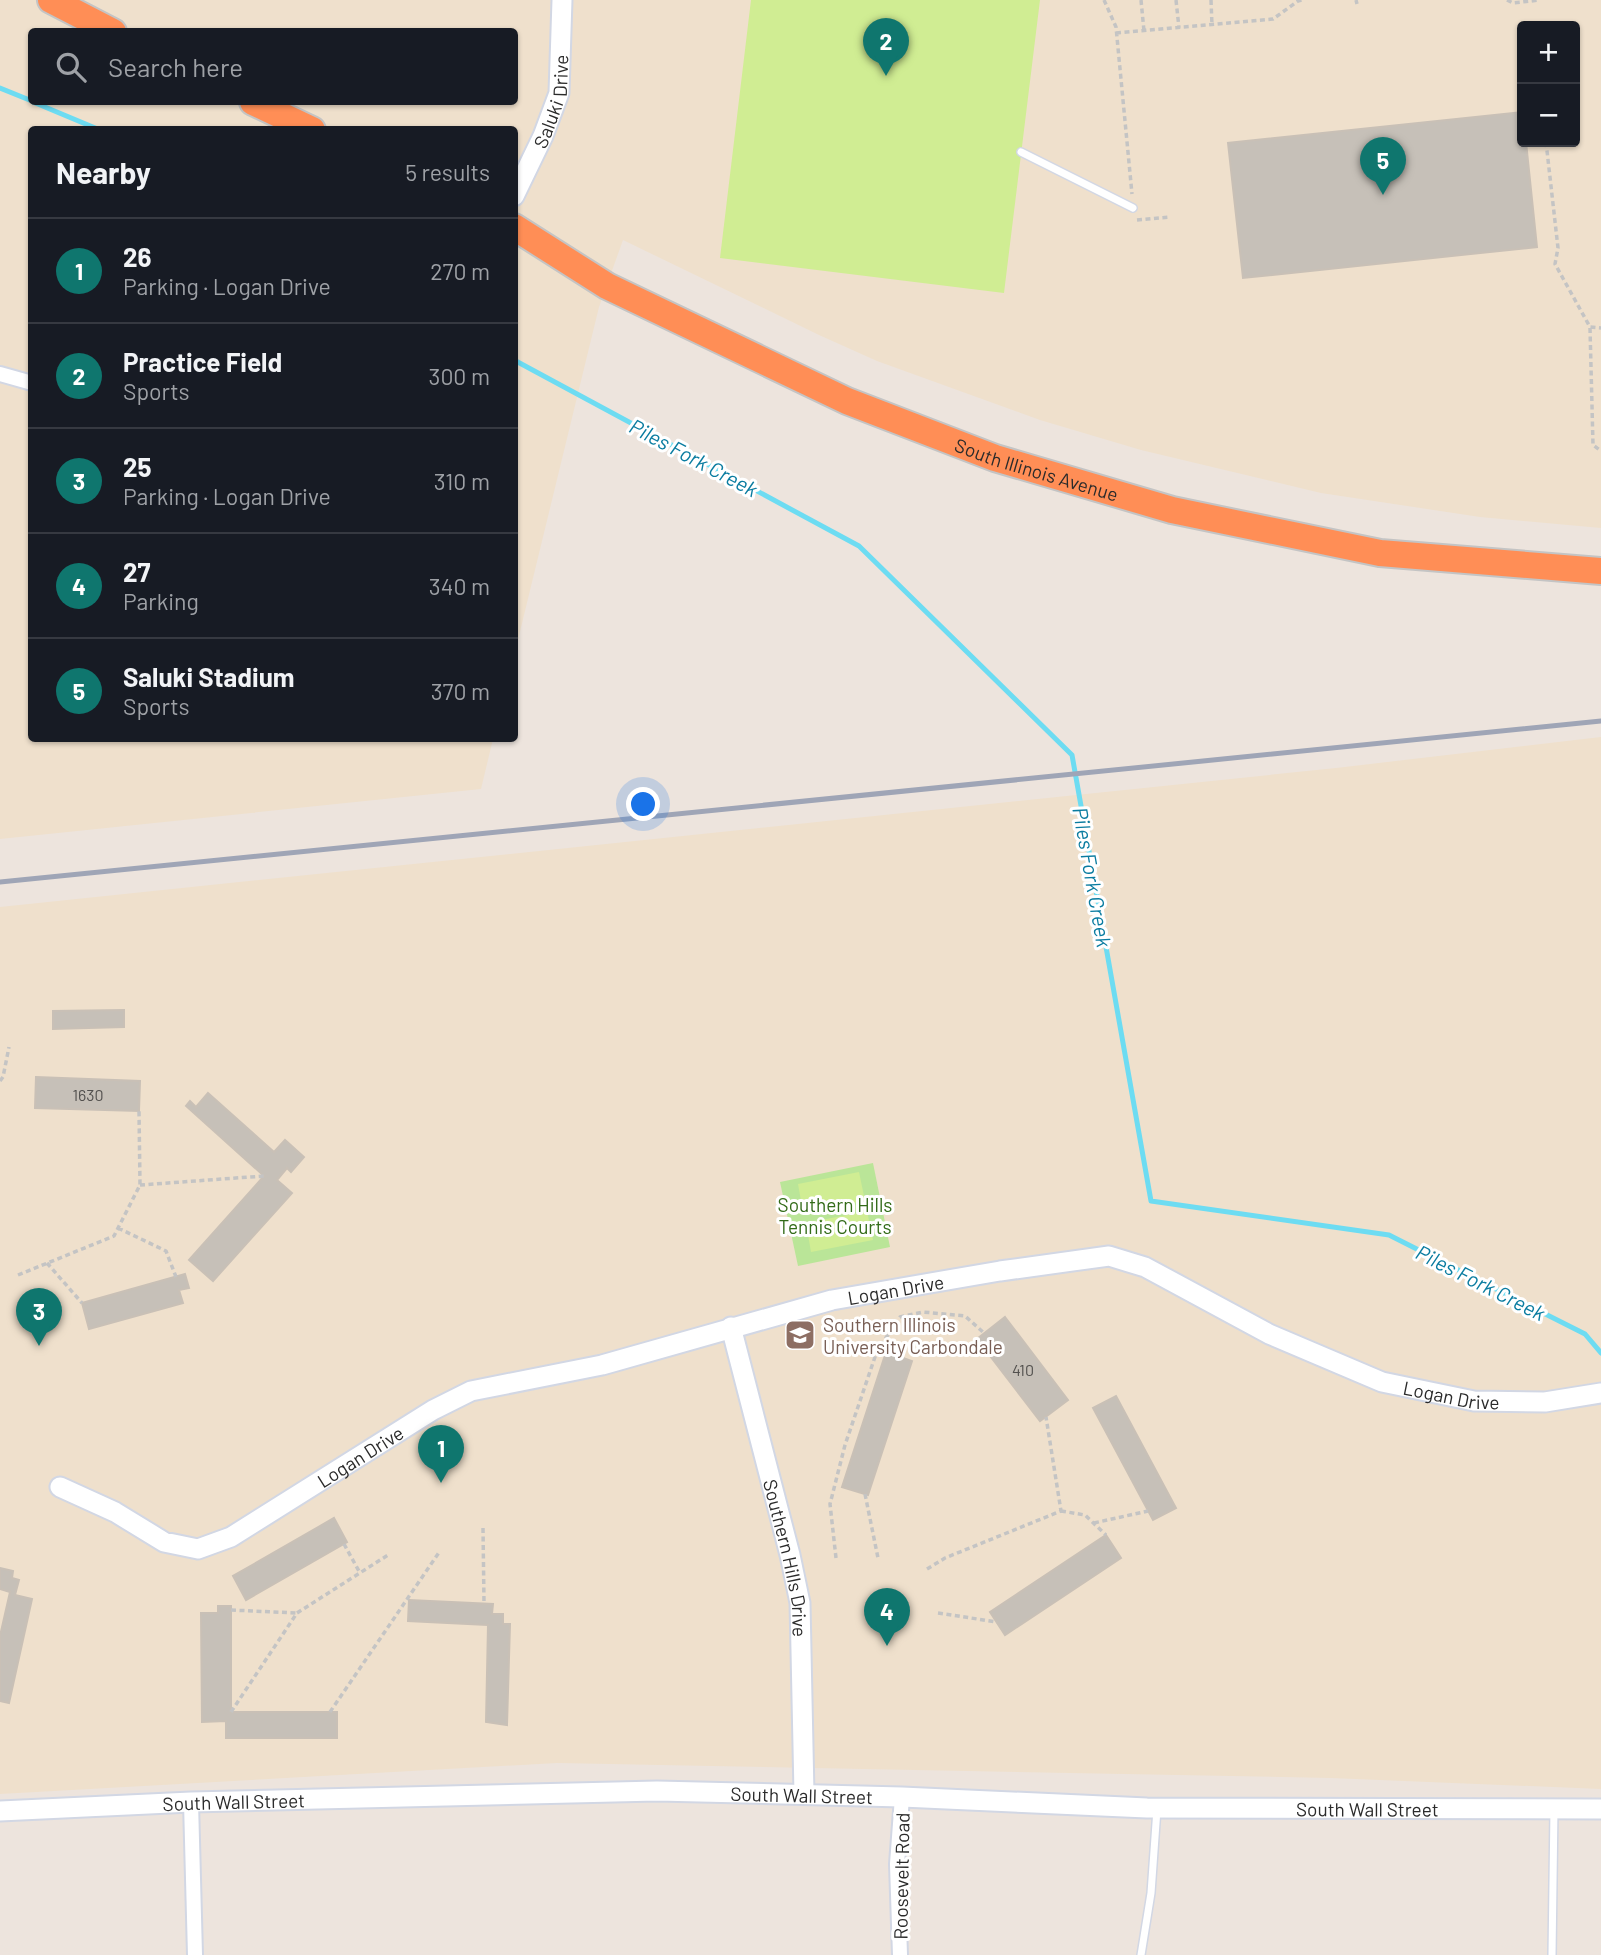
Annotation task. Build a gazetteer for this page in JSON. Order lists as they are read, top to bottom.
{
  "streets": {
    "highway": ["South Illinois Avenue"],
    "street": [
      "Saluki Drive",
      "Logan Drive",
      "Southern Hills Drive",
      "South Wall Street",
      "Roosevelt Road"
    ]
  },
  "crossings": [
    ["Logan Drive", "Southern Hills Drive"],
    ["Southern Hills Drive", "South Wall Street"],
    ["South Wall Street", "Roosevelt Road"]
  ],
  "water": ["Piles Fork Creek"],
  "parks": ["Southern Hills Tennis Courts"],
  "places": {
    "school or university": ["Southern Illinois University Carbondale"]
  },
  "house_numbers": ["1630", "410"],
  "page": {
    "pins": [
      "2",
      "5",
      "3",
      "1",
      "4"
    ],
    "map_buttons": ["+", "−"],
    "search": "Search here",
    "heading": ["Nearby", "5 results"],
    "list": [
      {
        "mark": "1",
        "name": "26",
        "note": "Parking · Logan Drive",
        "value": "270 m"
      },
      {
        "mark": "2",
        "name": "Practice Field",
        "note": "Sports",
        "value": "300 m"
      },
      {
        "mark": "3",
        "name": "25",
        "note": "Parking · Logan Drive",
        "value": "310 m"
      },
      {
        "mark": "4",
        "name": "27",
        "note": "Parking",
        "value": "340 m"
      },
      {
        "mark": "5",
        "name": "Saluki Stadium",
        "note": "Sports",
        "value": "370 m"
      }
    ]
  }
}
